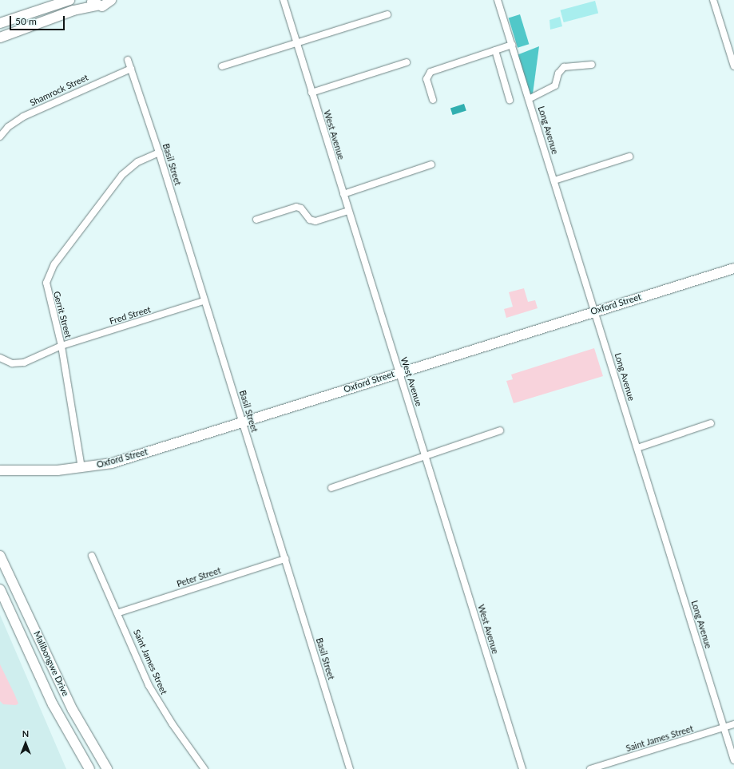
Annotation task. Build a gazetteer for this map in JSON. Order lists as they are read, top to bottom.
{
  "streets": {
    "street": [
      "Shamrock Street",
      "Long Avenue",
      "West Avenue",
      "Basil Street",
      "Oxford Street",
      "Gerrit Street",
      "Fred Street",
      "Peter Street",
      "Saint James Street",
      "Malibongwe Drive"
    ]
  },
  "crossings": [
    ["Shamrock Street", "Basil Street"],
    ["Long Avenue", "Oxford Street"],
    ["Long Avenue", "Saint James Street"],
    ["West Avenue", "Oxford Street"],
    ["Basil Street", "Oxford Street"],
    ["Basil Street", "Gerrit Street"],
    ["Basil Street", "Fred Street"],
    ["Basil Street", "Peter Street"],
    ["Oxford Street", "Gerrit Street"],
    ["Gerrit Street", "Fred Street"],
    ["Peter Street", "Saint James Street"]
  ],
  "scale_bar": "50 m",
  "north": "top"
}
